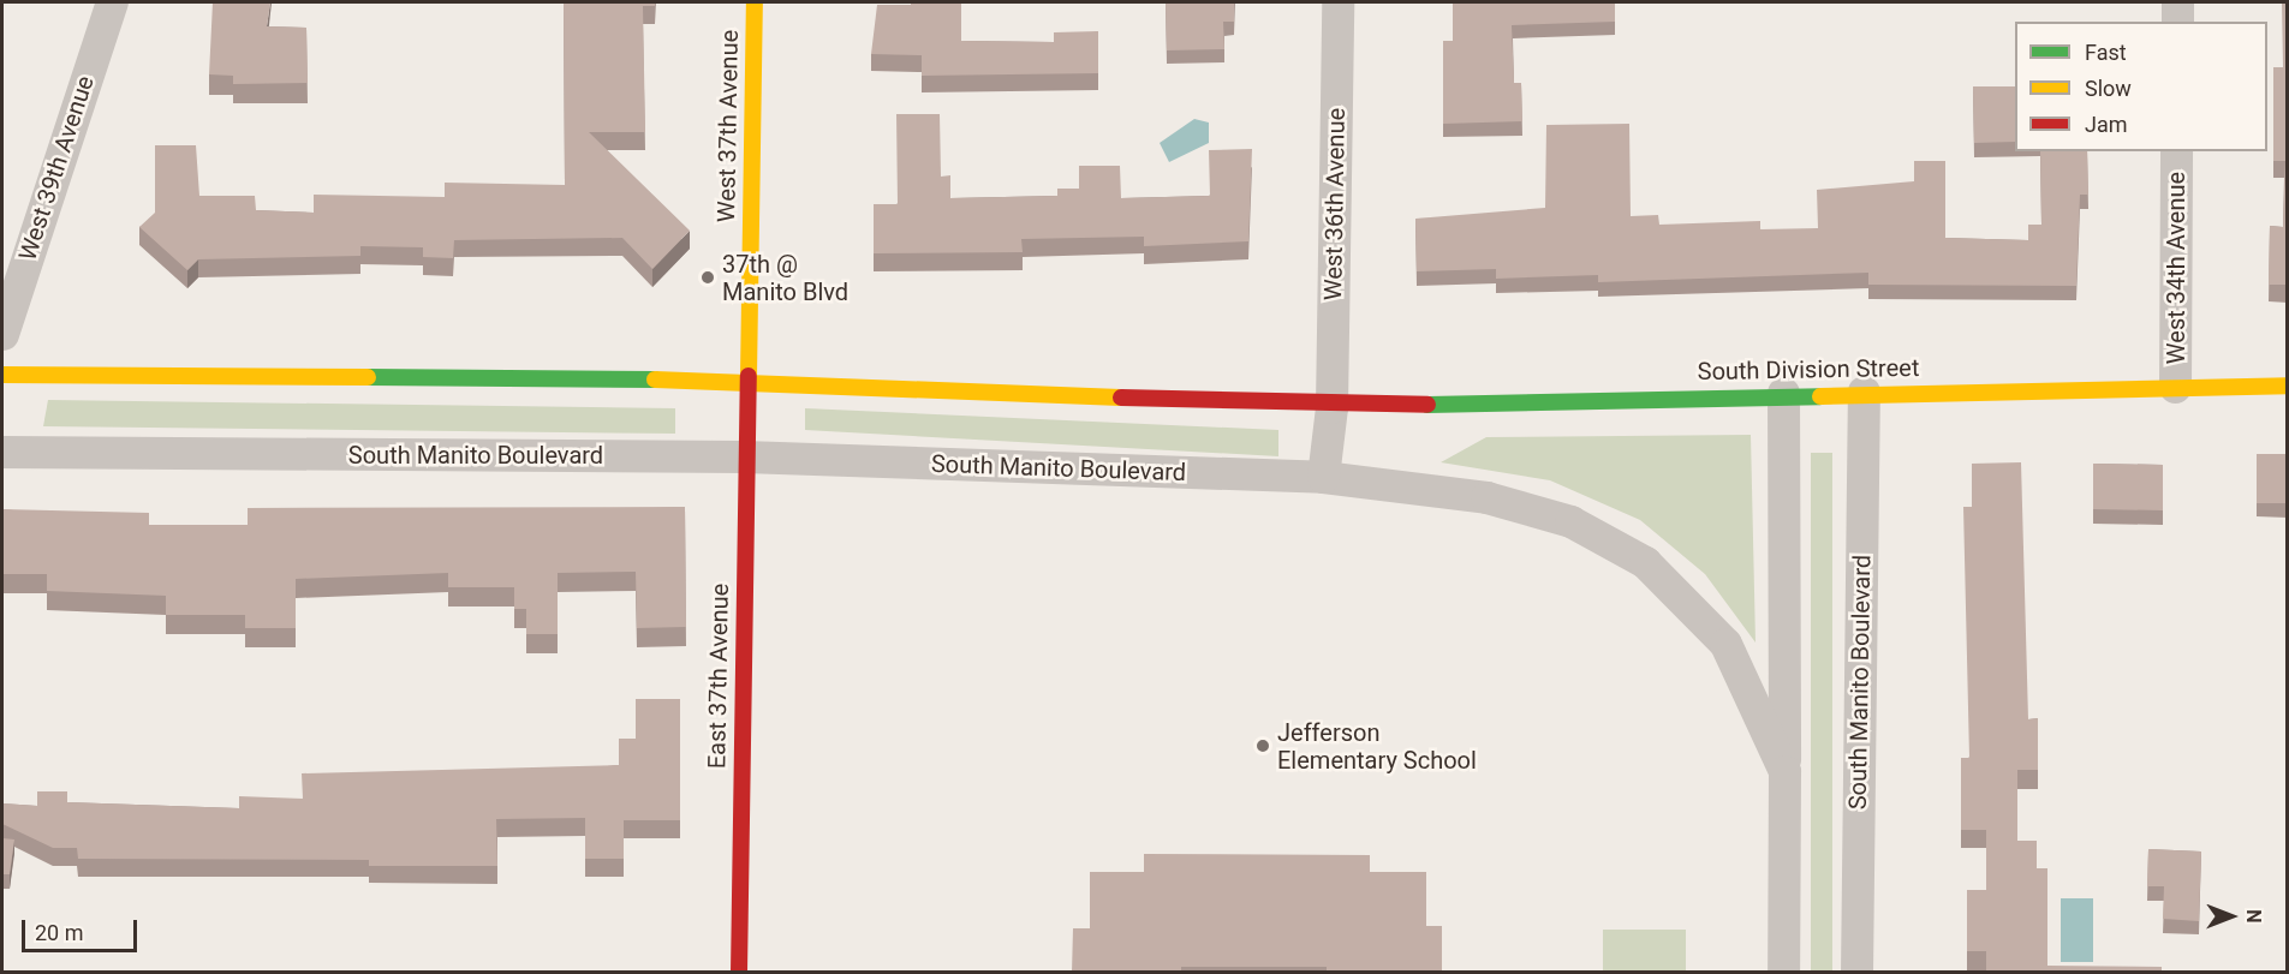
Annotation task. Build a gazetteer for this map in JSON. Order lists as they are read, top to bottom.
{
  "streets": {
    "street": [
      "West 37th Avenue",
      "West 39th Avenue",
      "West 36th Avenue",
      "West 34th Avenue",
      "South Division Street",
      "South Manito Boulevard",
      "East 37th Avenue"
    ]
  },
  "crossings": [
    ["West 37th Avenue", "East 37th Avenue"],
    ["West 36th Avenue", "South Division Street"],
    ["West 36th Avenue", "South Manito Boulevard"],
    ["West 34th Avenue", "South Division Street"],
    ["South Division Street", "South Manito Boulevard"],
    ["South Manito Boulevard", "East 37th Avenue"]
  ],
  "places": ["37th @ Manito Blvd", "Jefferson Elementary School"],
  "legend": ["Fast", "Slow", "Jam"],
  "scale_bar": "20 m",
  "north": "right"
}
